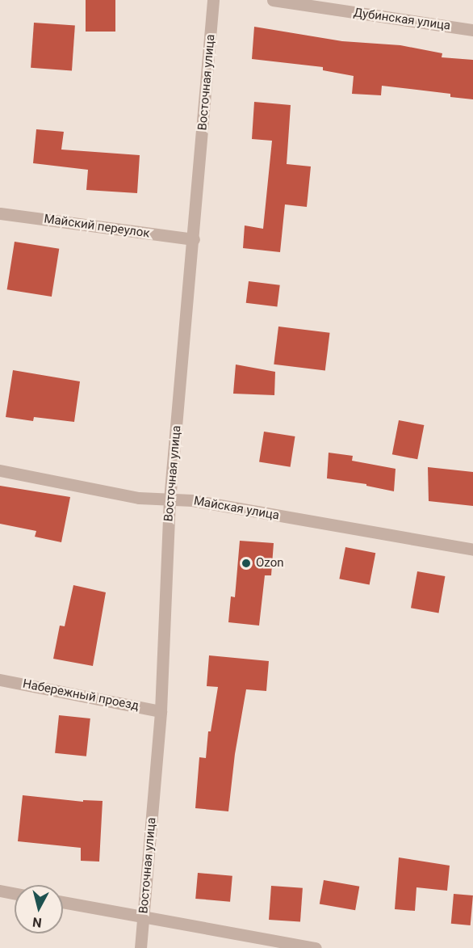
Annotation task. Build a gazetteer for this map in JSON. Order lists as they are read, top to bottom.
{
  "streets": {
    "street": [
      "Дубинская улица",
      "Восточная улица",
      "Майский переулок",
      "Майская улица",
      "Набережный проезд"
    ]
  },
  "crossings": [
    ["Восточная улица", "Майский переулок"],
    ["Восточная улица", "Майская улица"],
    ["Восточная улица", "Набережный проезд"]
  ],
  "places": ["Ozon"],
  "north": "bottom"
}
